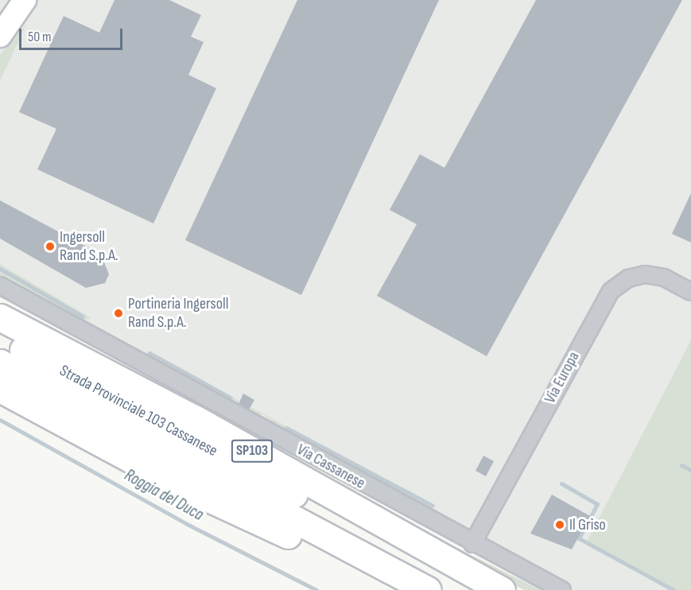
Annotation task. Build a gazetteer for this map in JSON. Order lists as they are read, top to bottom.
{
  "streets": {
    "highway": ["Strada Provinciale 103 Cassanese", "SP103"],
    "street": ["Via Europa", "Via Cassanese"]
  },
  "crossings": [
    ["Via Europa", "Via Cassanese"]
  ],
  "water": ["Roggia del Duca"],
  "places": ["Ingersoll Rand S.p.A.", "Portineria Ingersoll Rand S.p.A.", "Il Griso"],
  "scale_bar": "50 m"
}
